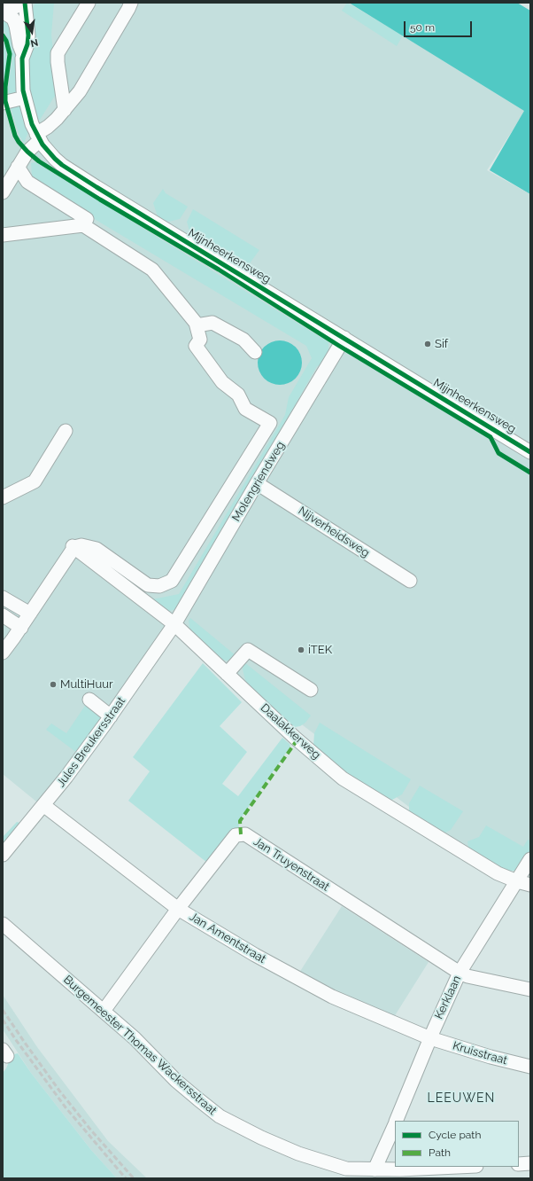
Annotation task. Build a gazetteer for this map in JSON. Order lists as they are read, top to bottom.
{
  "streets": {
    "street": [
      "Mijnheerkensweg",
      "Molengriendweg",
      "Nijverheidsweg",
      "Daalakkerweg",
      "Jules Breukersstraat",
      "Jan Truyenstraat",
      "Jan Amentstraat",
      "Kerklaan",
      "Burgemeester Thomas Wackersstraat",
      "Kruisstraat"
    ]
  },
  "crossings": [
    ["Mijnheerkensweg", "Molengriendweg"],
    ["Molengriendweg", "Nijverheidsweg"],
    ["Molengriendweg", "Daalakkerweg"],
    ["Molengriendweg", "Jules Breukersstraat"],
    ["Daalakkerweg", "Jules Breukersstraat"],
    ["Daalakkerweg", "Kerklaan"],
    ["Jules Breukersstraat", "Jan Amentstraat"],
    ["Jan Truyenstraat", "Jan Amentstraat"],
    ["Jan Truyenstraat", "Kerklaan"],
    ["Jan Truyenstraat", "Burgemeester Thomas Wackersstraat"],
    ["Jan Amentstraat", "Kerklaan"],
    ["Jan Amentstraat", "Kruisstraat"],
    ["Kerklaan", "Burgemeester Thomas Wackersstraat"],
    ["Kerklaan", "Kruisstraat"]
  ],
  "districts": ["LEEUWEN"],
  "places": ["Sif", "iTEK", "MultiHuur"],
  "legend": ["Cycle path", "Path"],
  "scale_bar": "50 m",
  "north": "bottom"
}
